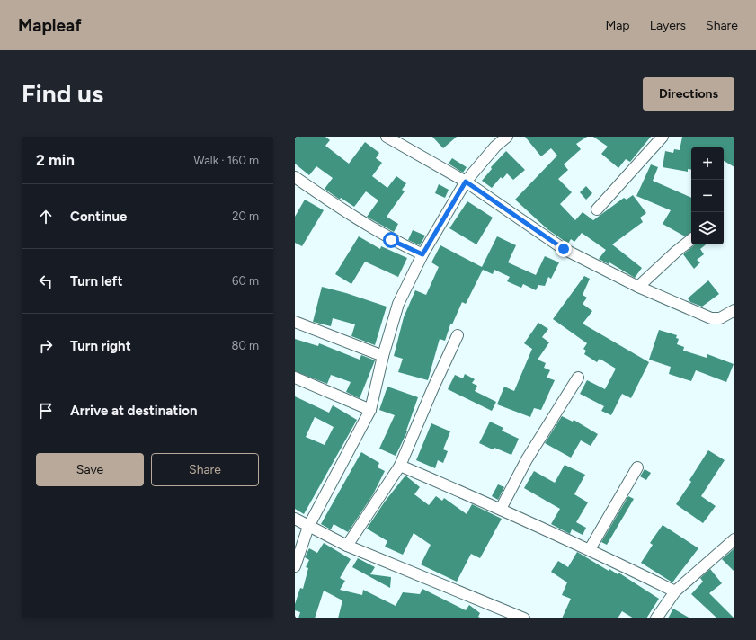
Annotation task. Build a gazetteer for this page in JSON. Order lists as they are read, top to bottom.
{
  "page": {
    "header": "Mapleaf",
    "nav": ["Map", "Layers", "Share"],
    "buttons": [
      "Directions",
      ["Save", "Share"]
    ],
    "title": "Find us",
    "heading": ["2 min", "Walk · 160 m"],
    "map_buttons": ["+", "−"],
    "list": [
      ["Continue", "20 m"],
      ["Turn left", "60 m"],
      ["Turn right", "80 m"],
      "Arrive at destination"
    ]
  }
}
